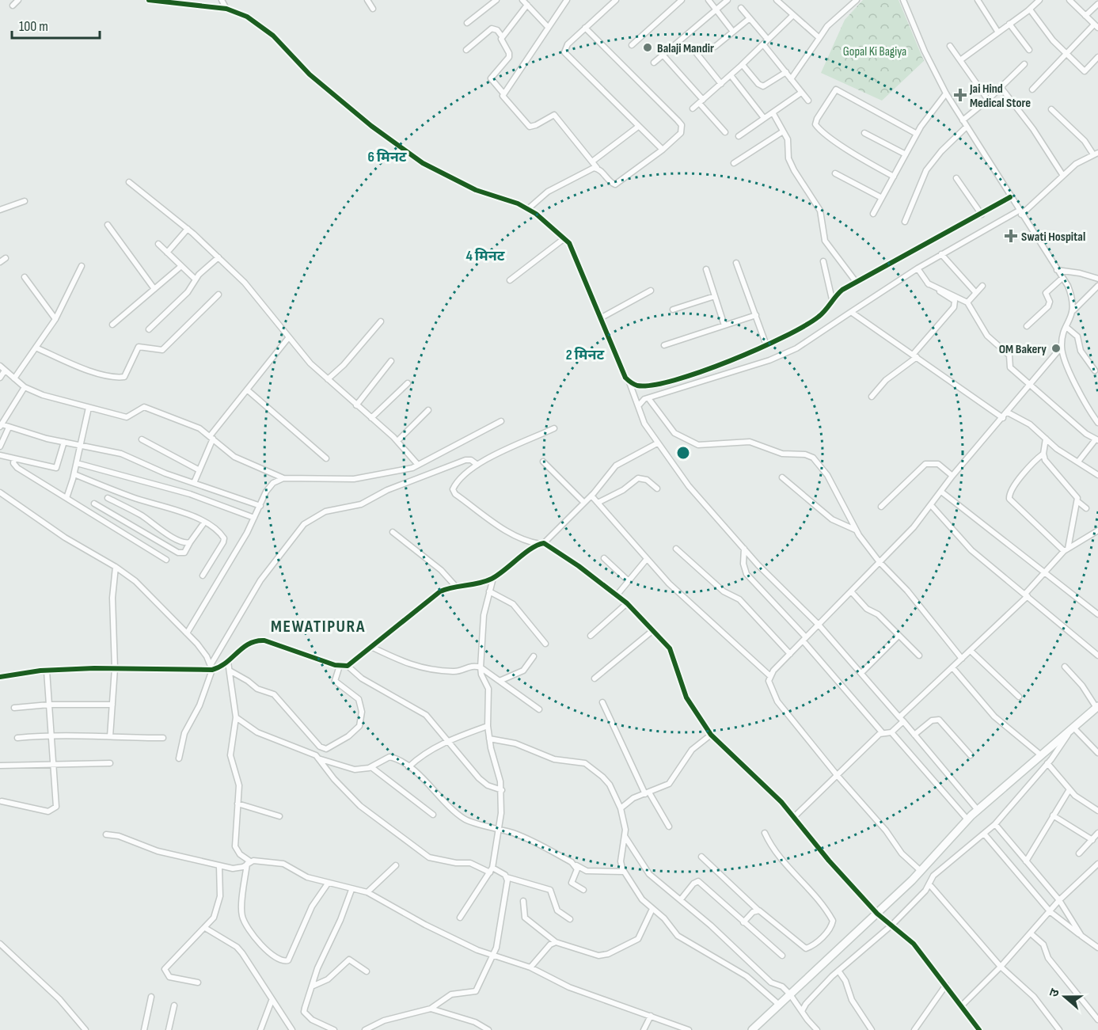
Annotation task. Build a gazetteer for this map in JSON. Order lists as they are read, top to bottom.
{
  "districts": ["MEWATIPURA"],
  "parks": ["Gopal Ki Bagiya"],
  "places": {
    "other": ["Balaji Mandir", "OM Bakery"],
    "health": ["Jai Hind Medical Store", "Swati Hospital"]
  },
  "scale_bar": "100 m",
  "north": "left",
  "rings": ["6 मिनट", "4 मिनट", "2 मिनट"]
}
